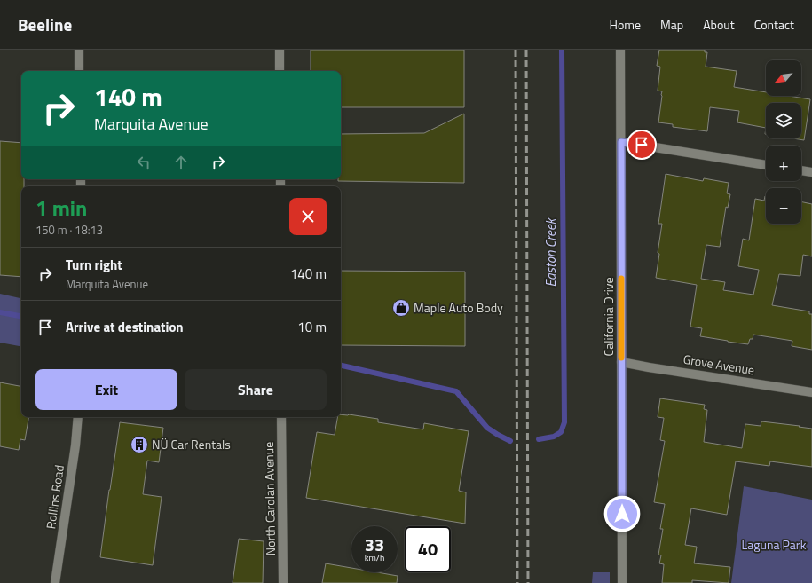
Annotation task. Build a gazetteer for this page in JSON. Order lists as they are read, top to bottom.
{
  "streets": {
    "street": [
      "California Drive",
      "Grove Avenue",
      "Rollins Road",
      "North Carolan Avenue"
    ]
  },
  "crossings": [
    ["California Drive", "Grove Avenue"]
  ],
  "water": ["Easton Creek"],
  "parks": ["Laguna Park"],
  "places": {
    "shop": ["Maple Auto Body"],
    "building": ["NÜ Car Rentals"]
  },
  "north": "bottom left",
  "page": {
    "header": "Beeline",
    "nav": [
      "Home",
      "Map",
      "About",
      "Contact"
    ],
    "map_buttons": ["+", "−"],
    "turn": ["140 m", "Marquita Avenue"],
    "heading": ["1 min", "150 m · 18:13"],
    "list": [
      {
        "name": "Turn right",
        "note": "Marquita Avenue",
        "value": "140 m"
      },
      {
        "name": "Arrive at destination",
        "value": "10 m"
      }
    ],
    "buttons": ["Exit", "Share"],
    "speed": "33 km/h",
    "limit": "40"
  }
}
